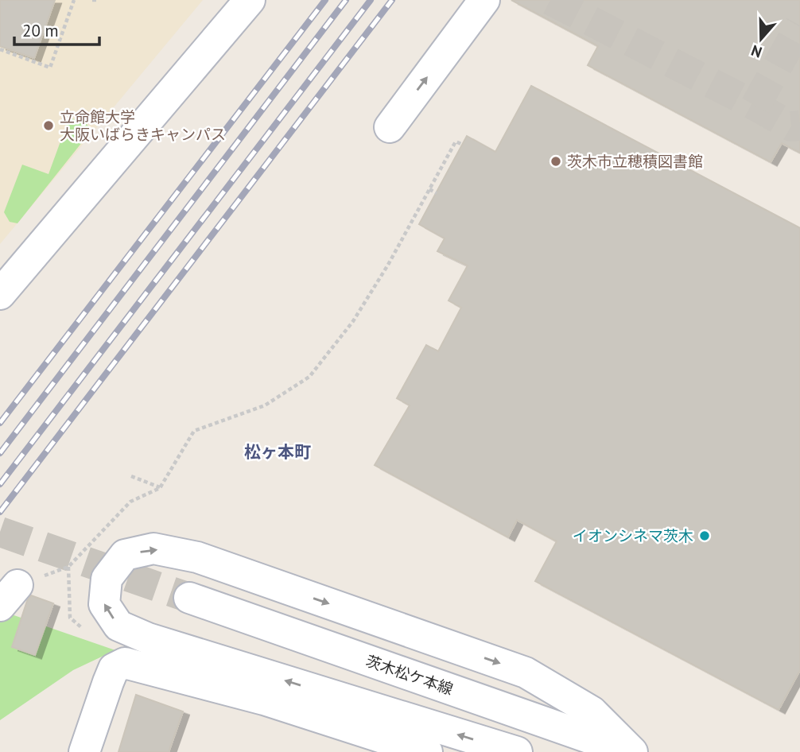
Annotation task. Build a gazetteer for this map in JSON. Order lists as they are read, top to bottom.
{
  "streets": {
    "street": ["茨木松ケ本線"]
  },
  "districts": ["松ヶ本町"],
  "places": ["立命館大学 大阪いばらきキャンパス", "茨木市立穂積図書館", "イオンシネマ茨木"],
  "scale_bar": "20 m",
  "north": "bottom"
}
